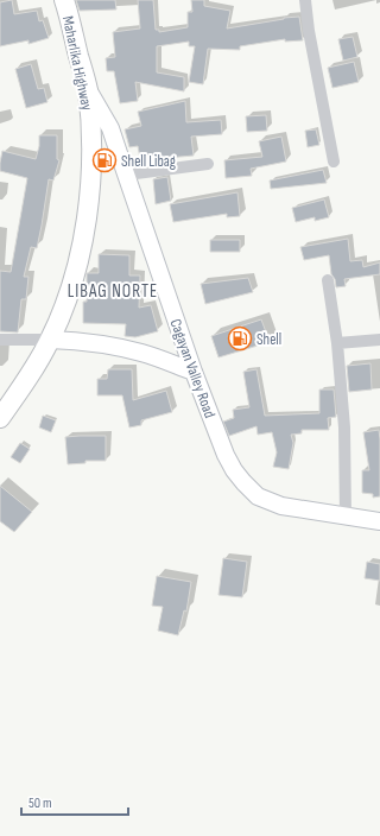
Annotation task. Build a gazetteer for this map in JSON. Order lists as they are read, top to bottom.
{
  "streets": {
    "highway": ["Maharlika Highway"],
    "main road": ["Cagayan Valley Road"]
  },
  "crossings": [
    ["Maharlika Highway", "Cagayan Valley Road"]
  ],
  "districts": ["LIBAG NORTE"],
  "places": {
    "fuel station": ["Shell Libag", "Shell"]
  },
  "scale_bar": "50 m"
}
